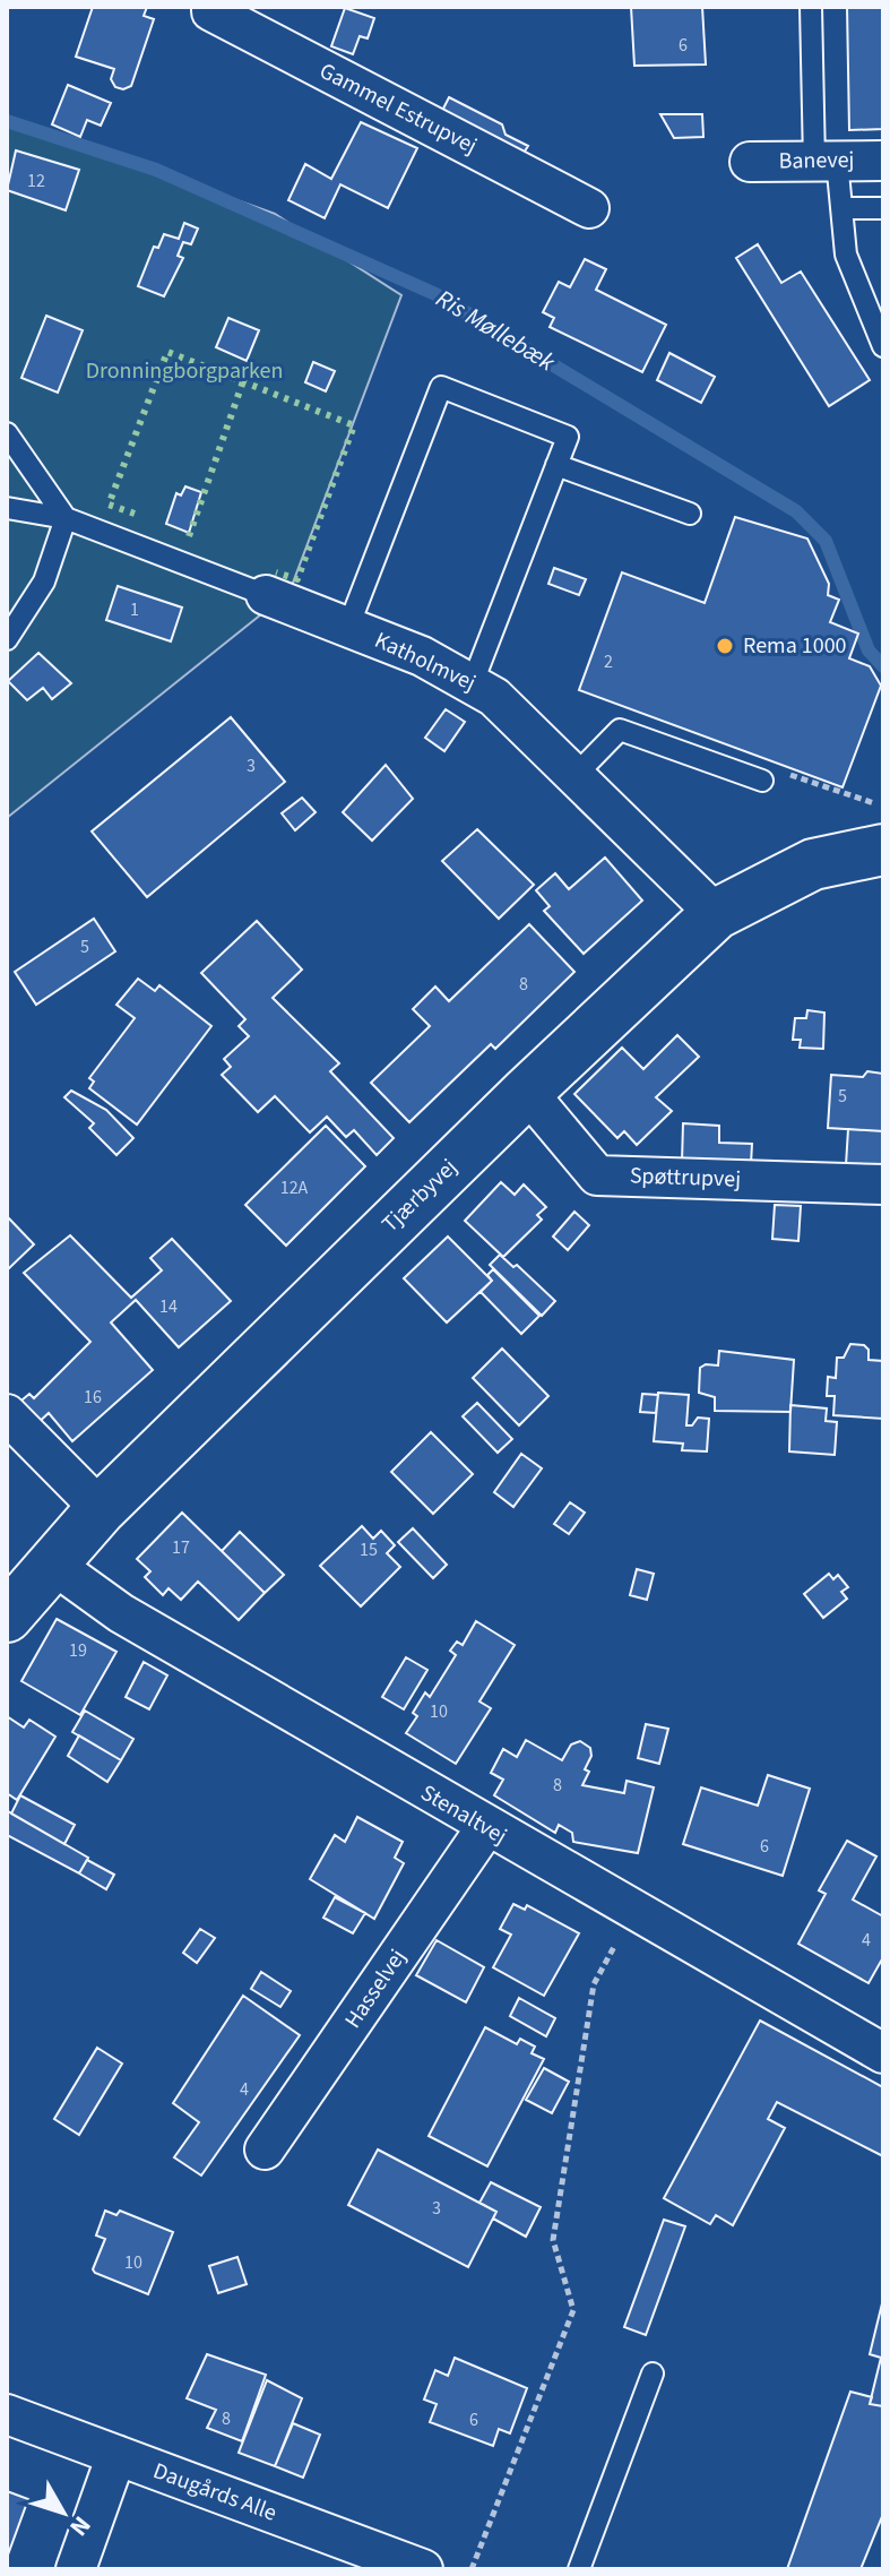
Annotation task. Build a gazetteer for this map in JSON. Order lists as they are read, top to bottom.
{
  "streets": {
    "street": [
      "Gammel Estrupvej",
      "Banevej",
      "Katholmvej",
      "Spøttrupvej",
      "Tjærbyvej",
      "Stenaltvej",
      "Hasselvej",
      "Daugårds Alle"
    ]
  },
  "crossings": [
    ["Katholmvej", "Tjærbyvej"],
    ["Spøttrupvej", "Tjærbyvej"],
    ["Tjærbyvej", "Stenaltvej"],
    ["Stenaltvej", "Hasselvej"]
  ],
  "water": ["Ris Møllebæk"],
  "parks": ["Dronningborgparken"],
  "places": ["Rema 1000"],
  "house_numbers": [
    "6",
    "12",
    "1",
    "2",
    "3",
    "5",
    "8",
    "5",
    "12A",
    "14",
    "16",
    "17",
    "15",
    "19",
    "10",
    "8",
    "6",
    "4",
    "4",
    "3",
    "10",
    "8",
    "6"
  ],
  "north": "bottom right"
}
